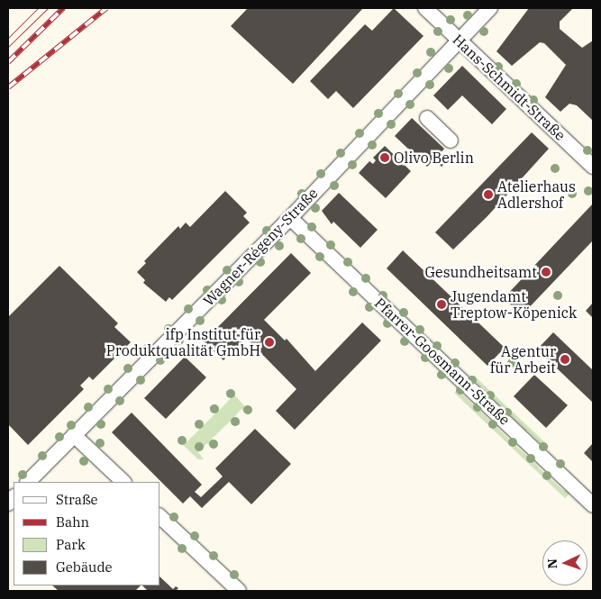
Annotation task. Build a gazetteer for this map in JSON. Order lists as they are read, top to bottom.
{
  "streets": {
    "street": ["Hans-Schmidt-Straße", "Wagner-Régeny-Straße", "Pfarrer-Goosmann-Straße"]
  },
  "crossings": [
    ["Hans-Schmidt-Straße", "Wagner-Régeny-Straße"],
    ["Wagner-Régeny-Straße", "Pfarrer-Goosmann-Straße"]
  ],
  "places": [
    "Olivo Berlin",
    "Atelierhaus Adlershof",
    "Gesundheitsamt",
    "Jugendamt Treptow-Köpenick",
    "ifp Institut für Produktqualität GmbH",
    "Agentur für Arbeit"
  ],
  "legend": [
    "Straße",
    "Bahn",
    "Park",
    "Gebäude"
  ],
  "north": "left"
}
